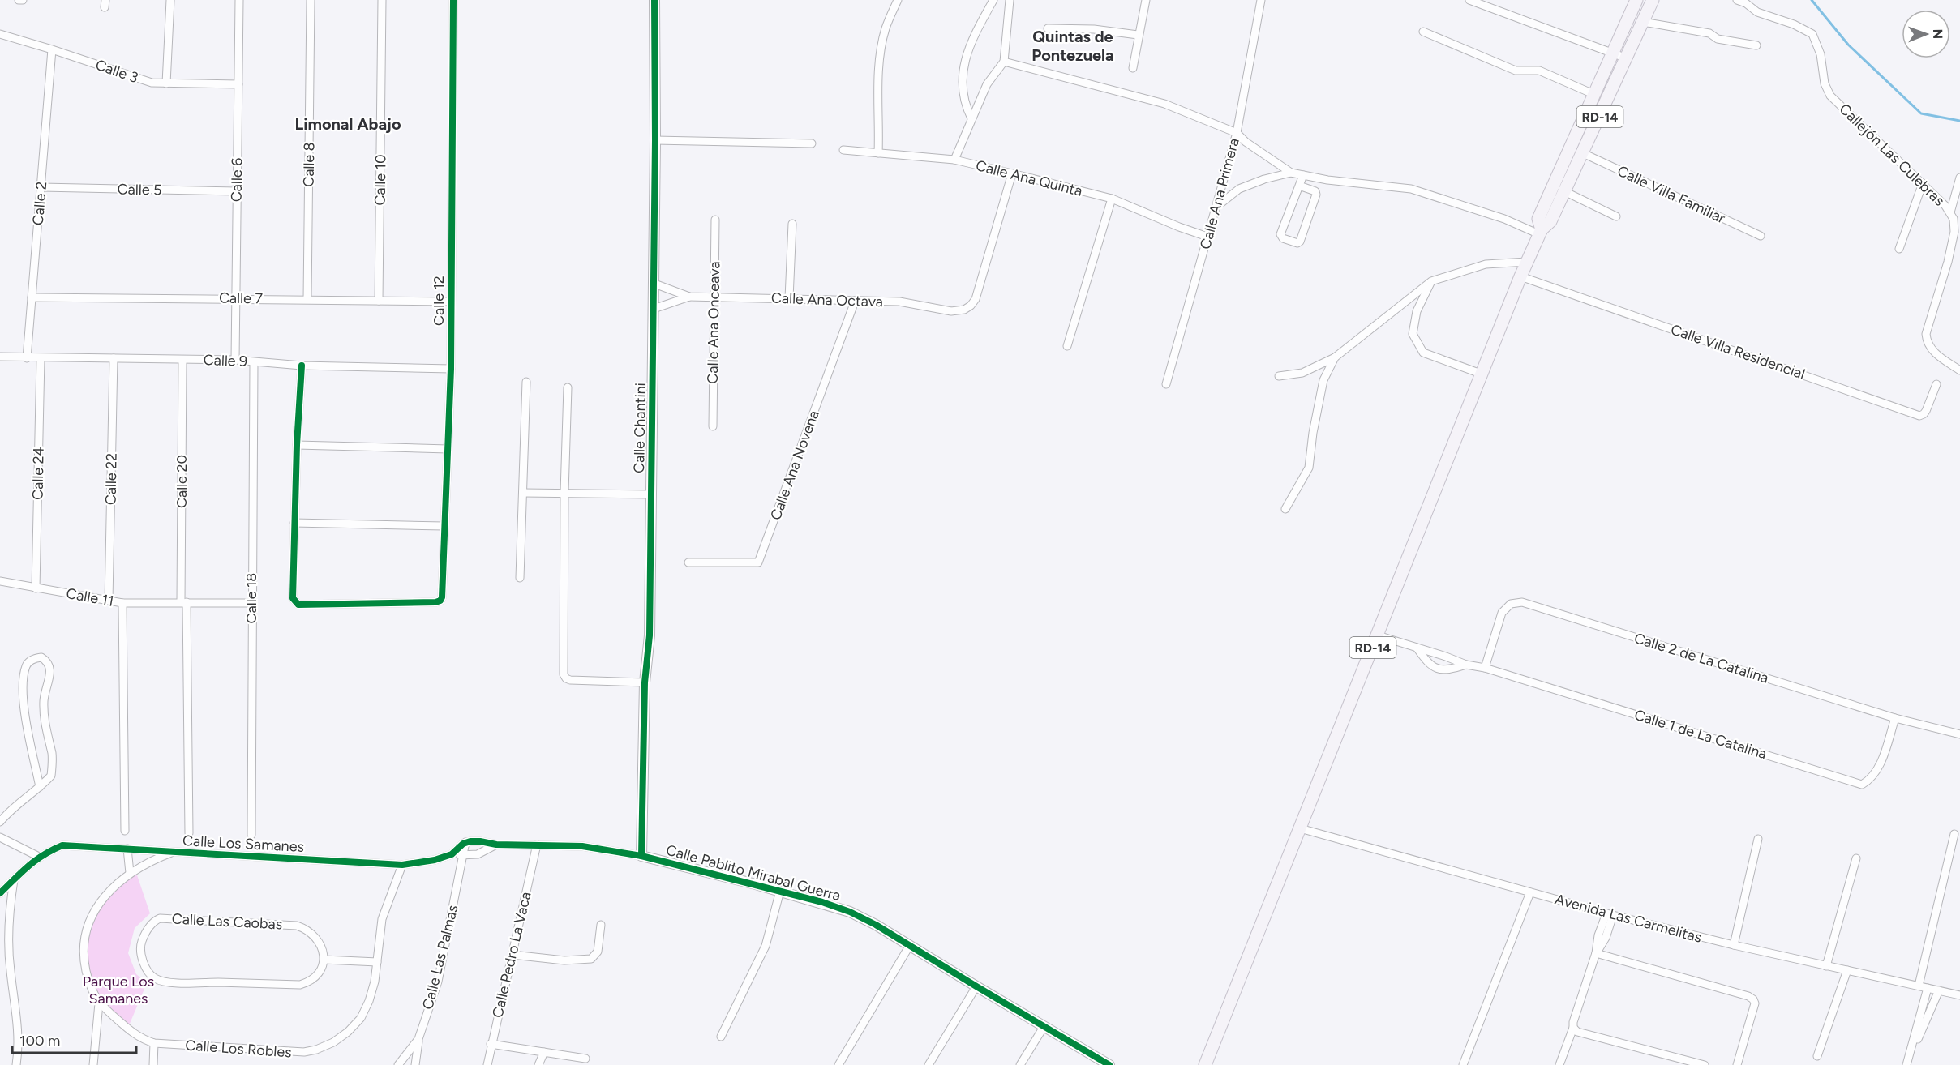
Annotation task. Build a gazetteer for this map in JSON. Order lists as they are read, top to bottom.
{
  "streets": {
    "main road": ["RD-14"],
    "street": [
      "Calle 3",
      "Callejón Las Culebras",
      "Calle 8",
      "Calle Ana Quinta",
      "Calle 6",
      "Calle 10",
      "Calle 5",
      "Calle Ana Primera",
      "Calle Villa Familiar",
      "Calle 2",
      "Calle 7",
      "Calle Ana Octava",
      "Calle 12",
      "Calle Ana Onceava",
      "Calle Villa Residencial",
      "Calle 9",
      "Calle Chantini",
      "Calle Ana Novena",
      "Calle 24",
      "Calle 22",
      "Calle 20",
      "Calle 11",
      "Calle 18",
      "Calle 2 de La Catalina",
      "Calle 1 de La Catalina",
      "Calle Los Samanes",
      "Calle Pablito Mirabal Guerra",
      "Avenida Las Carmelitas",
      "Calle Las Caobas",
      "Calle Pedro La Vaca",
      "Calle Las Palmas",
      "Calle Los Robles"
    ]
  },
  "crossings": [
    ["Calle 3", "Calle 6"],
    ["Calle 3", "Calle 2"],
    ["RD-14", "Calle Villa Familiar"],
    ["RD-14", "Calle Villa Residencial"],
    ["RD-14", "Avenida Las Carmelitas"],
    ["Calle 8", "Calle 7"],
    ["Calle Ana Quinta", "Calle Ana Primera"],
    ["Calle Ana Quinta", "Calle Ana Octava"],
    ["Calle 6", "Calle 5"],
    ["Calle 6", "Calle 7"],
    ["Calle 6", "Calle 9"],
    ["Calle 10", "Calle 7"],
    ["Calle 5", "Calle 2"],
    ["Calle 2", "Calle 7"],
    ["Calle 2", "Calle 9"],
    ["Calle 7", "Calle 12"],
    ["Calle Ana Octava", "Calle Ana Onceava"],
    ["Calle Ana Octava", "Calle Chantini"],
    ["Calle Ana Octava", "Calle Ana Novena"],
    ["Calle 12", "Calle 9"],
    ["Calle 9", "Calle 24"],
    ["Calle 9", "Calle 22"],
    ["Calle 9", "Calle 20"],
    ["Calle 9", "Calle 18"],
    ["Calle Chantini", "Calle Pablito Mirabal Guerra"],
    ["Calle 24", "Calle 11"],
    ["Calle 22", "Calle 11"],
    ["Calle 20", "Calle 11"],
    ["Calle 11", "Calle 18"],
    ["Calle 2 de La Catalina", "Calle 1 de La Catalina"],
    ["Calle Los Samanes", "Calle Las Palmas"],
    ["Calle Los Samanes", "Calle Los Robles"],
    ["Calle Pablito Mirabal Guerra", "Calle Pedro La Vaca"]
  ],
  "districts": ["Quintas de Pontezuela", "Limonal Abajo"],
  "parks": ["Parque Los Samanes"],
  "scale_bar": "100 m",
  "north": "right"
}
